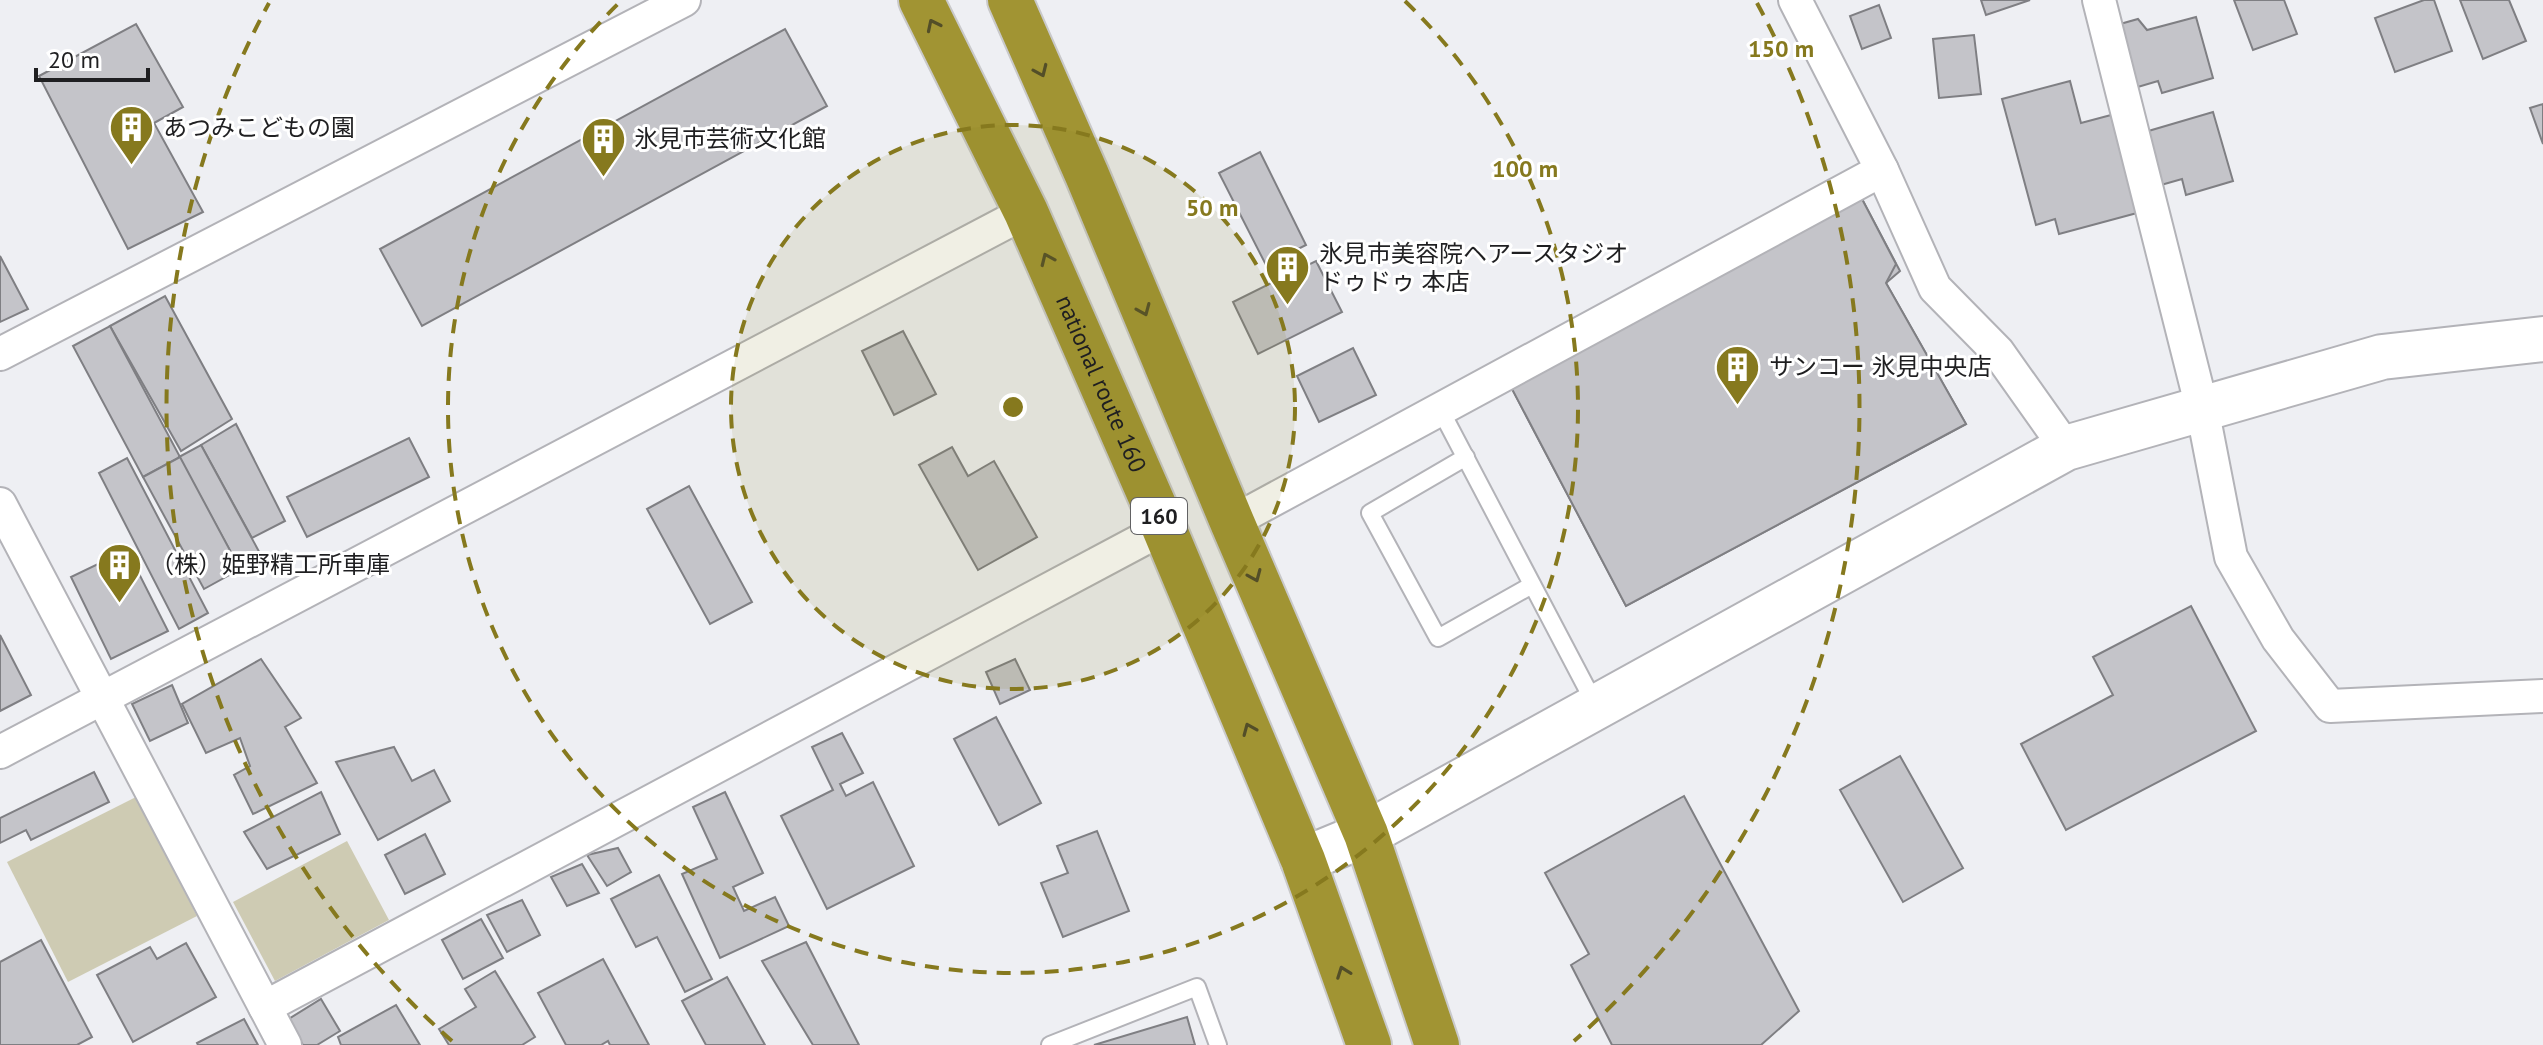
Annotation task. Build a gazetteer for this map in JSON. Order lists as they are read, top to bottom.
{
  "streets": {
    "highway": ["national route 160", "160"]
  },
  "places": {
    "building": [
      "あつみこどもの園",
      "氷見市芸術文化館",
      "氷見市美容院ヘアースタジオ ドゥドゥ 本店",
      "サンコー 氷見中央店",
      "（株）姫野精工所車庫"
    ]
  },
  "scale_bar": "20 m",
  "rings": ["150 m", "100 m", "50 m"]
}
